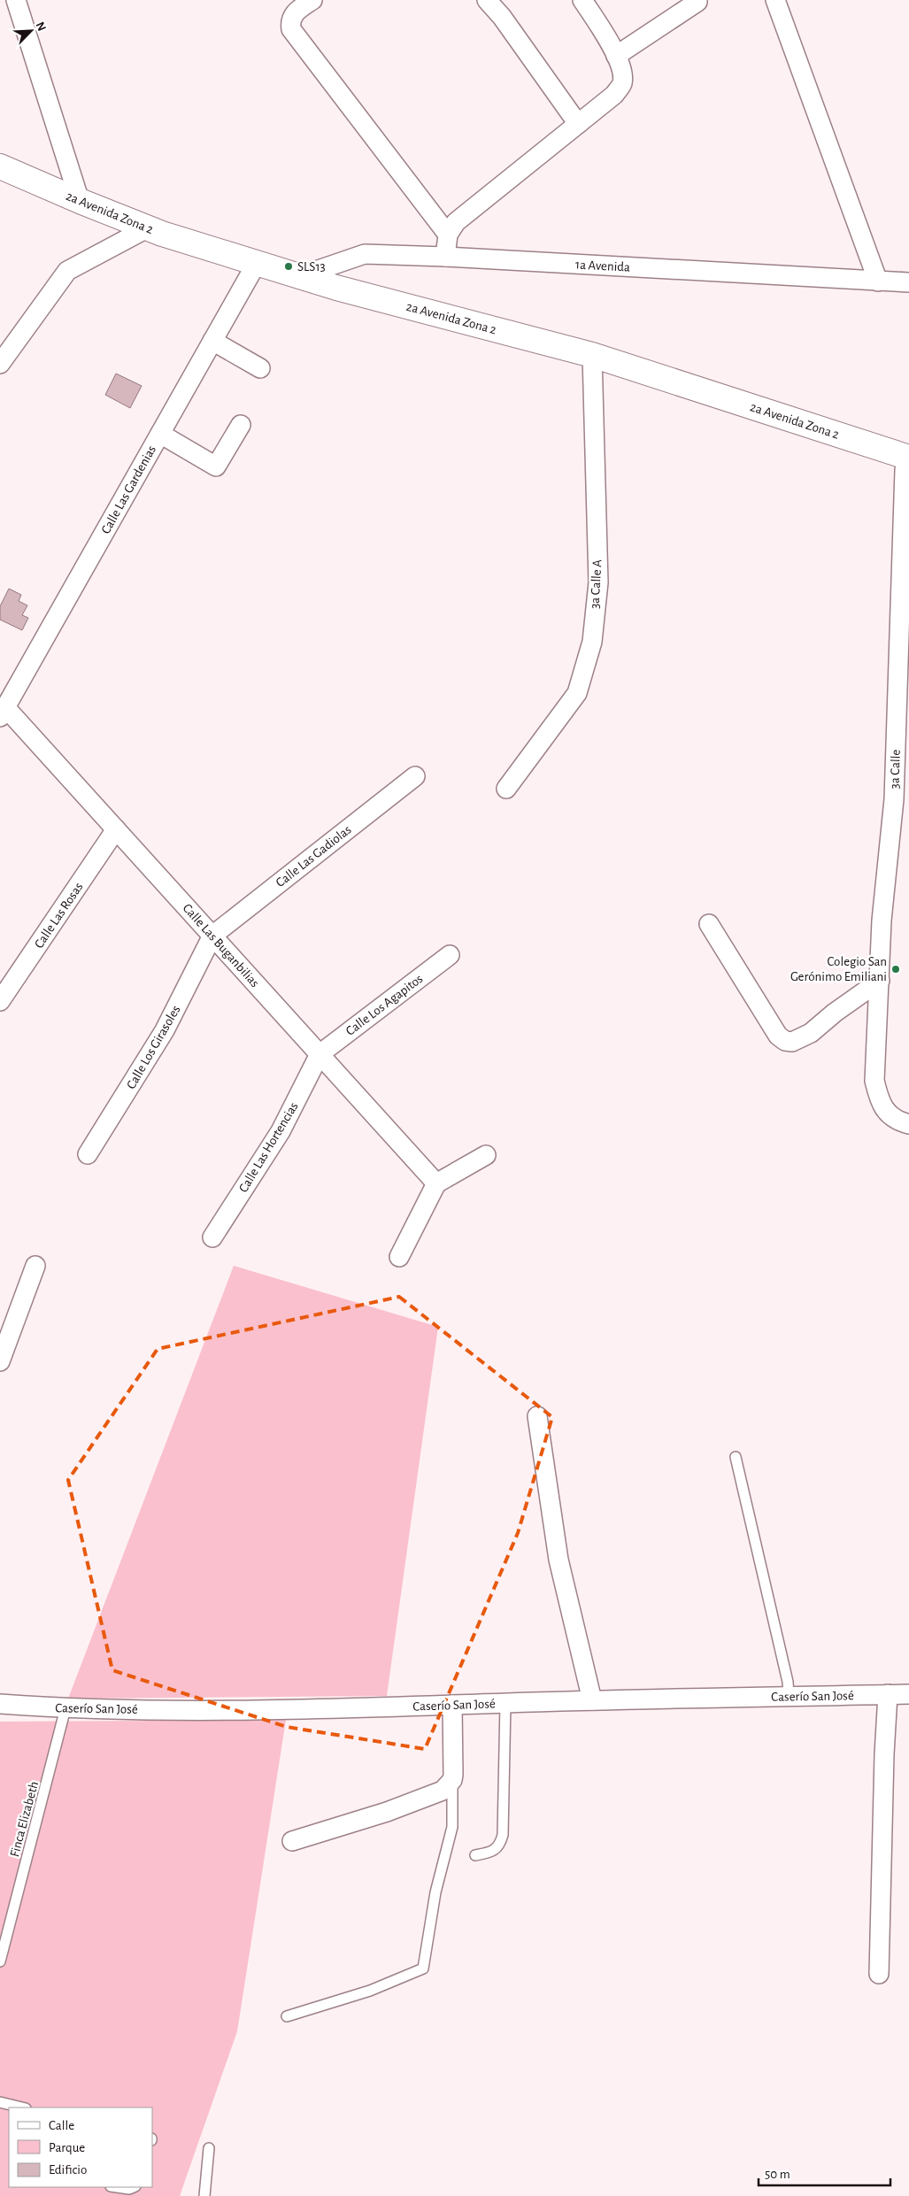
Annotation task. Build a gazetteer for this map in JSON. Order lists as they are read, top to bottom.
{
  "streets": {
    "street": [
      "2a Avenida Zona 2",
      "1a Avenida",
      "Calle Las Gardenias",
      "3a Calle A",
      "3a Calle",
      "Calle Las Gadiolas",
      "Calle Las Rosas",
      "Calle Las Buganbilias",
      "Calle Los Agapitos",
      "Calle Los Girasoles",
      "Calle Las Hortencias",
      "Caserío San José"
    ],
    "lane": ["Finca Elizabeth"]
  },
  "crossings": [
    ["2a Avenida Zona 2", "1a Avenida"],
    ["2a Avenida Zona 2", "Calle Las Gardenias"],
    ["2a Avenida Zona 2", "3a Calle A"],
    ["2a Avenida Zona 2", "3a Calle"],
    ["Calle Las Gardenias", "Calle Las Buganbilias"],
    ["Calle Las Gadiolas", "Calle Las Buganbilias"],
    ["Calle Las Gadiolas", "Calle Los Girasoles"],
    ["Calle Las Rosas", "Calle Las Buganbilias"],
    ["Calle Las Buganbilias", "Calle Los Agapitos"],
    ["Calle Las Buganbilias", "Calle Los Girasoles"],
    ["Calle Las Buganbilias", "Calle Las Hortencias"],
    ["Calle Los Agapitos", "Calle Las Hortencias"],
    ["Caserío San José", "Finca Elizabeth"]
  ],
  "places": ["SLS13", "Colegio San Gerónimo Emiliani"],
  "legend": ["Calle", "Parque", "Edificio"],
  "scale_bar": "50 m",
  "north": "top right"
}
